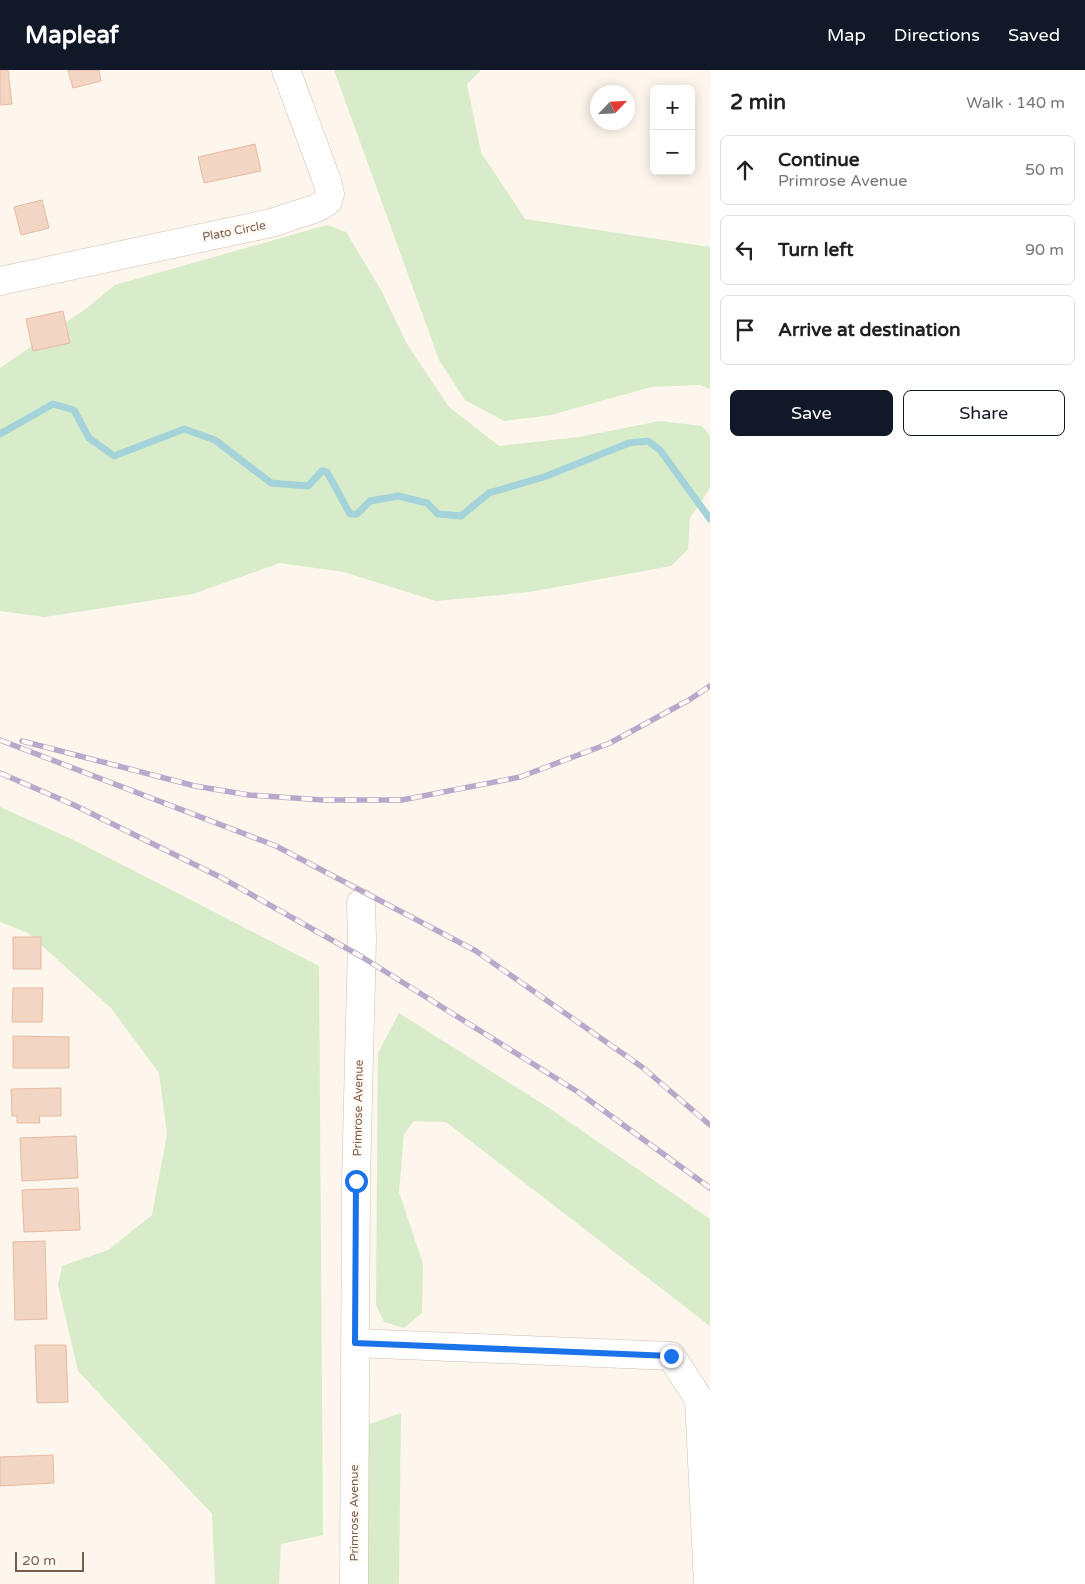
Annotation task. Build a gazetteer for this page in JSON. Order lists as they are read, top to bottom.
{
  "streets": {
    "street": ["Plato Circle", "Primrose Avenue"]
  },
  "scale_bar": "20 m",
  "north": "top right",
  "page": {
    "header": "Mapleaf",
    "nav": ["Map", "Directions", "Saved"],
    "heading": ["2 min", "Walk · 140 m"],
    "map_buttons": ["+", "−"],
    "list": [
      ["Continue", "Primrose Avenue", "50 m"],
      ["Turn left", "90 m"],
      "Arrive at destination"
    ],
    "buttons": ["Save", "Share"],
    "scale": "20 m"
  }
}
